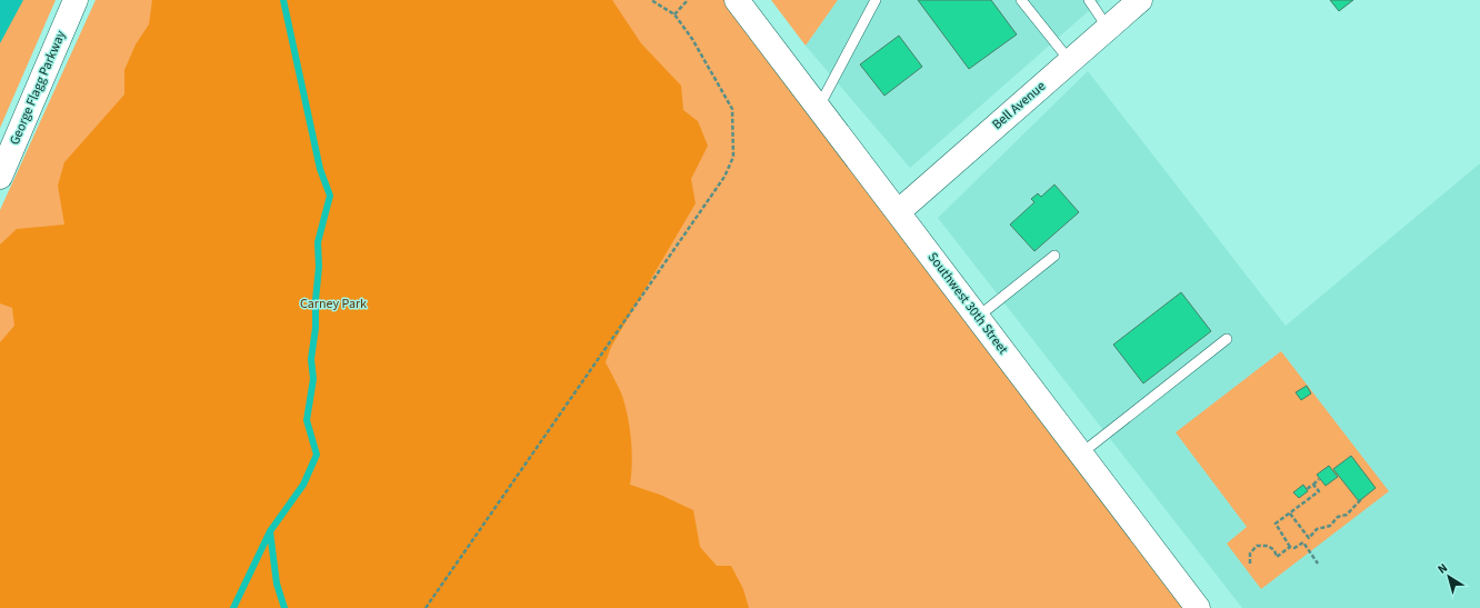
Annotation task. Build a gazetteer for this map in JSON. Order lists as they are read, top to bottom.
{
  "streets": {
    "street": ["George Flagg Parkway", "Bell Avenue", "Southwest 30th Street"]
  },
  "crossings": [
    ["Bell Avenue", "Southwest 30th Street"]
  ],
  "parks": ["Carney Park"],
  "north": "top left"
}
